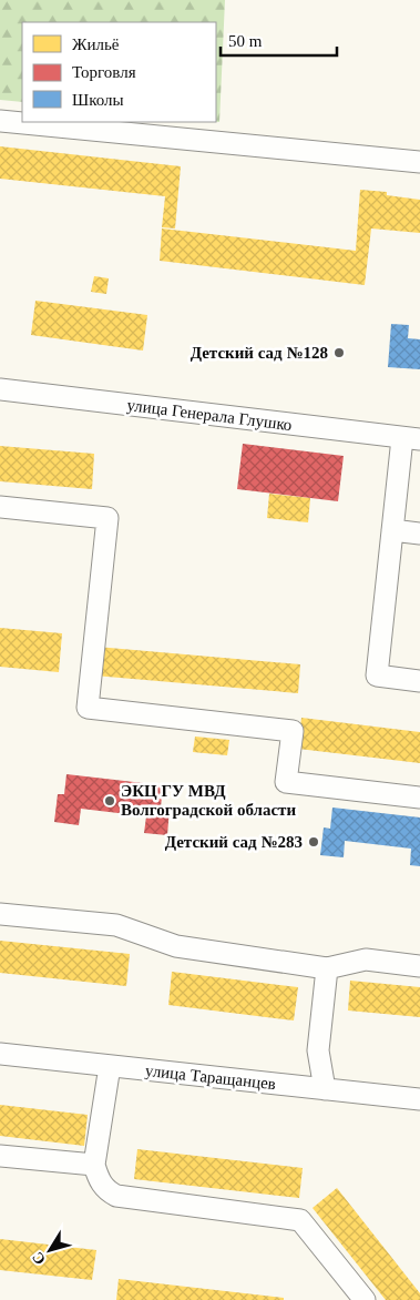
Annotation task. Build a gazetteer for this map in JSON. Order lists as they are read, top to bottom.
{
  "streets": {
    "street": ["улица Генерала Глушко", "улица Таращанцев"]
  },
  "places": ["Детский сад №128", "ЭКЦ ГУ МВД Волгоградской области", "Детский сад №283"],
  "legend": ["Жильё", "Торговля", "Школы"],
  "scale_bar": "50 m",
  "north": "bottom left"
}
